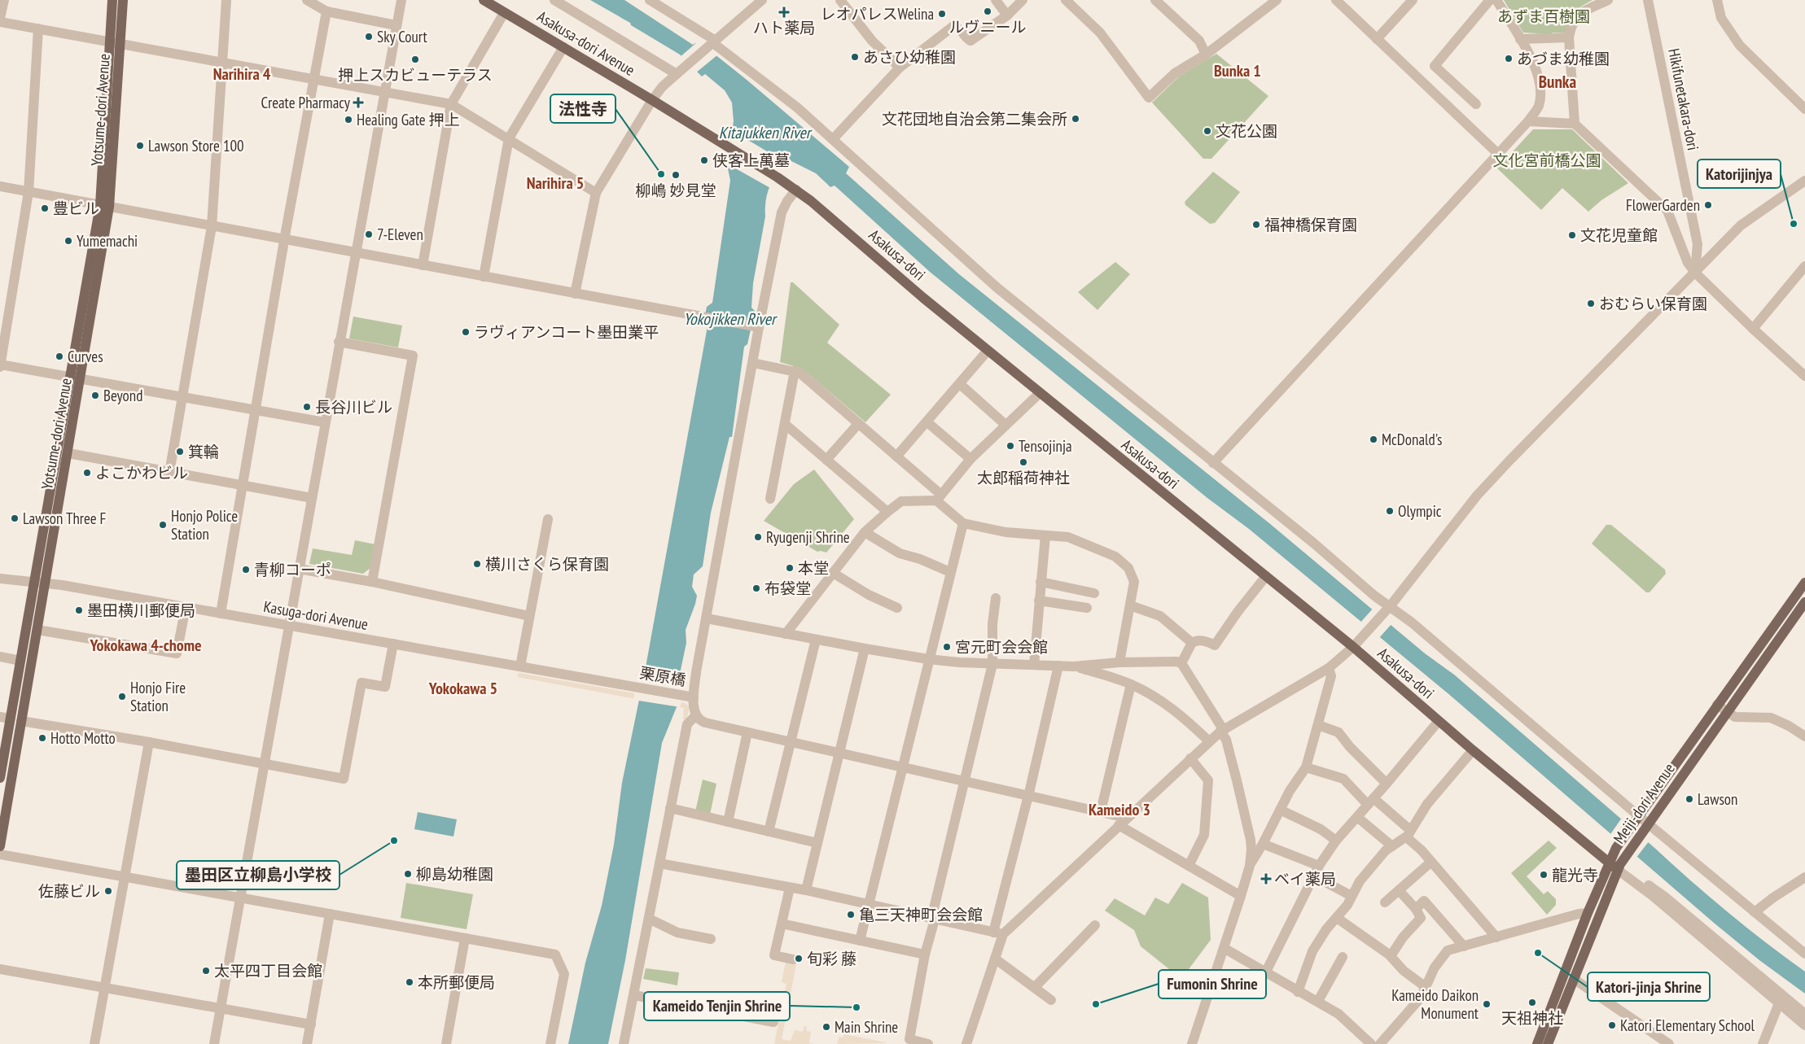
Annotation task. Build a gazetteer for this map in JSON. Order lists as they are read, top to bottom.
{
  "streets": {
    "main road": [
      "Asakusa-dori Avenue",
      "Yotsume-dori Avenue",
      "Asakusa-dori",
      "Meiji-dori Avenue"
    ],
    "street": ["Hikifunetakara-dori", "Kasuga-dori Avenue", "栗原橋"]
  },
  "crossings": [
    ["Asakusa-dori Avenue", "Asakusa-dori"],
    ["Yotsume-dori Avenue", "Kasuga-dori Avenue"],
    ["Asakusa-dori", "Meiji-dori Avenue"],
    ["Kasuga-dori Avenue", "栗原橋"]
  ],
  "districts": [
    "Bunka 1",
    "Narihira 4",
    "Bunka",
    "Narihira 5",
    "Yokokawa 4-chome",
    "Yokokawa 5",
    "Kameido 3"
  ],
  "water": ["Kitajukken River", "Yokojikken River"],
  "parks": ["あずま百樹園", "文化宮前橋公園"],
  "places": {
    "other": [
      "ルヴニール",
      "レオパレスWelina",
      "Sky Court",
      "あさひ幼稚園",
      "あづま幼稚園",
      "押上スカビューテラス",
      "文花団地自治会第二集会所",
      "Healing Gate 押上",
      "文花公園",
      "Lawson Store 100",
      "侠客上萬墓",
      "法性寺",
      "柳嶋 妙見堂",
      "FlowerGarden",
      "豊ビル",
      "Katorijinjya",
      "福神橋保育園",
      "7-Eleven",
      "文花児童館",
      "Yumemachi",
      "おむらい保育園",
      "ラヴィアンコート墨田業平",
      "Curves",
      "Beyond",
      "長谷川ビル",
      "McDonald's",
      "Tensojinja",
      "箕輪",
      "太郎稲荷神社",
      "よこかわビル",
      "Olympic",
      "Lawson Three F",
      "Honjo Police Station",
      "Ryugenji Shrine",
      "横川さくら保育園",
      "本堂",
      "青柳コーポ",
      "布袋堂",
      "墨田横川郵便局",
      "宮元町会会館",
      "Honjo Fire Station",
      "Hotto Motto",
      "Lawson",
      "墨田区立柳島小学校",
      "柳島幼稚園",
      "龍光寺",
      "佐藤ビル",
      "亀三天神町会会館",
      "Katori-jinja Shrine",
      "旬彩 藤",
      "太平四丁目会館",
      "本所郵便局",
      "天祖神社",
      "Fumonin Shrine",
      "Kameido Daikon Monument",
      "Kameido Tenjin Shrine",
      "Katori Elementary School",
      "Main Shrine"
    ],
    "health": ["ハト薬局", "Create Pharmacy", "ベイ薬局"]
  }
}
